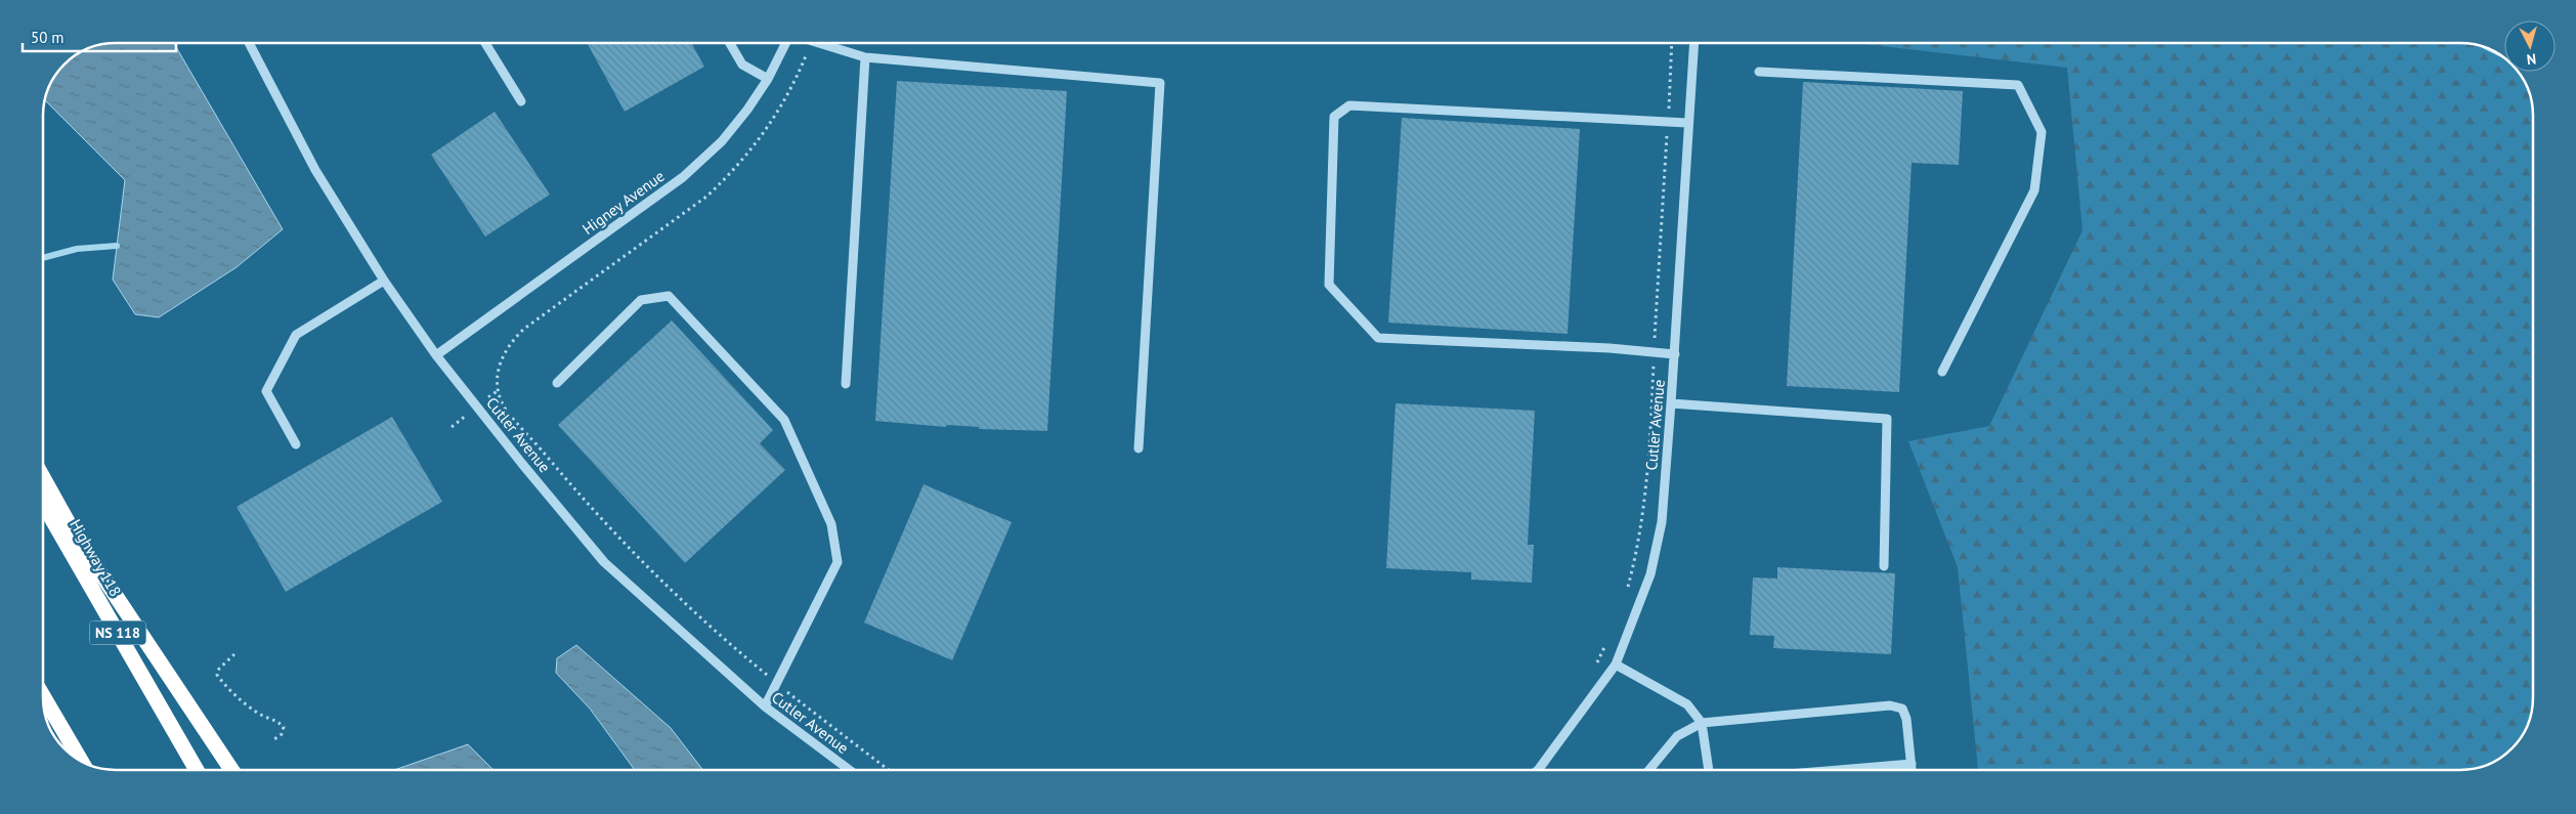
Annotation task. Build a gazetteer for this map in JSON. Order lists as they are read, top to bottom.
{
  "streets": {
    "highway": ["Highway 118", "NS 118"],
    "street": ["Higney Avenue", "Cutler Avenue"]
  },
  "crossings": [
    ["Higney Avenue", "Cutler Avenue"]
  ],
  "scale_bar": "50 m",
  "north": "bottom"
}
